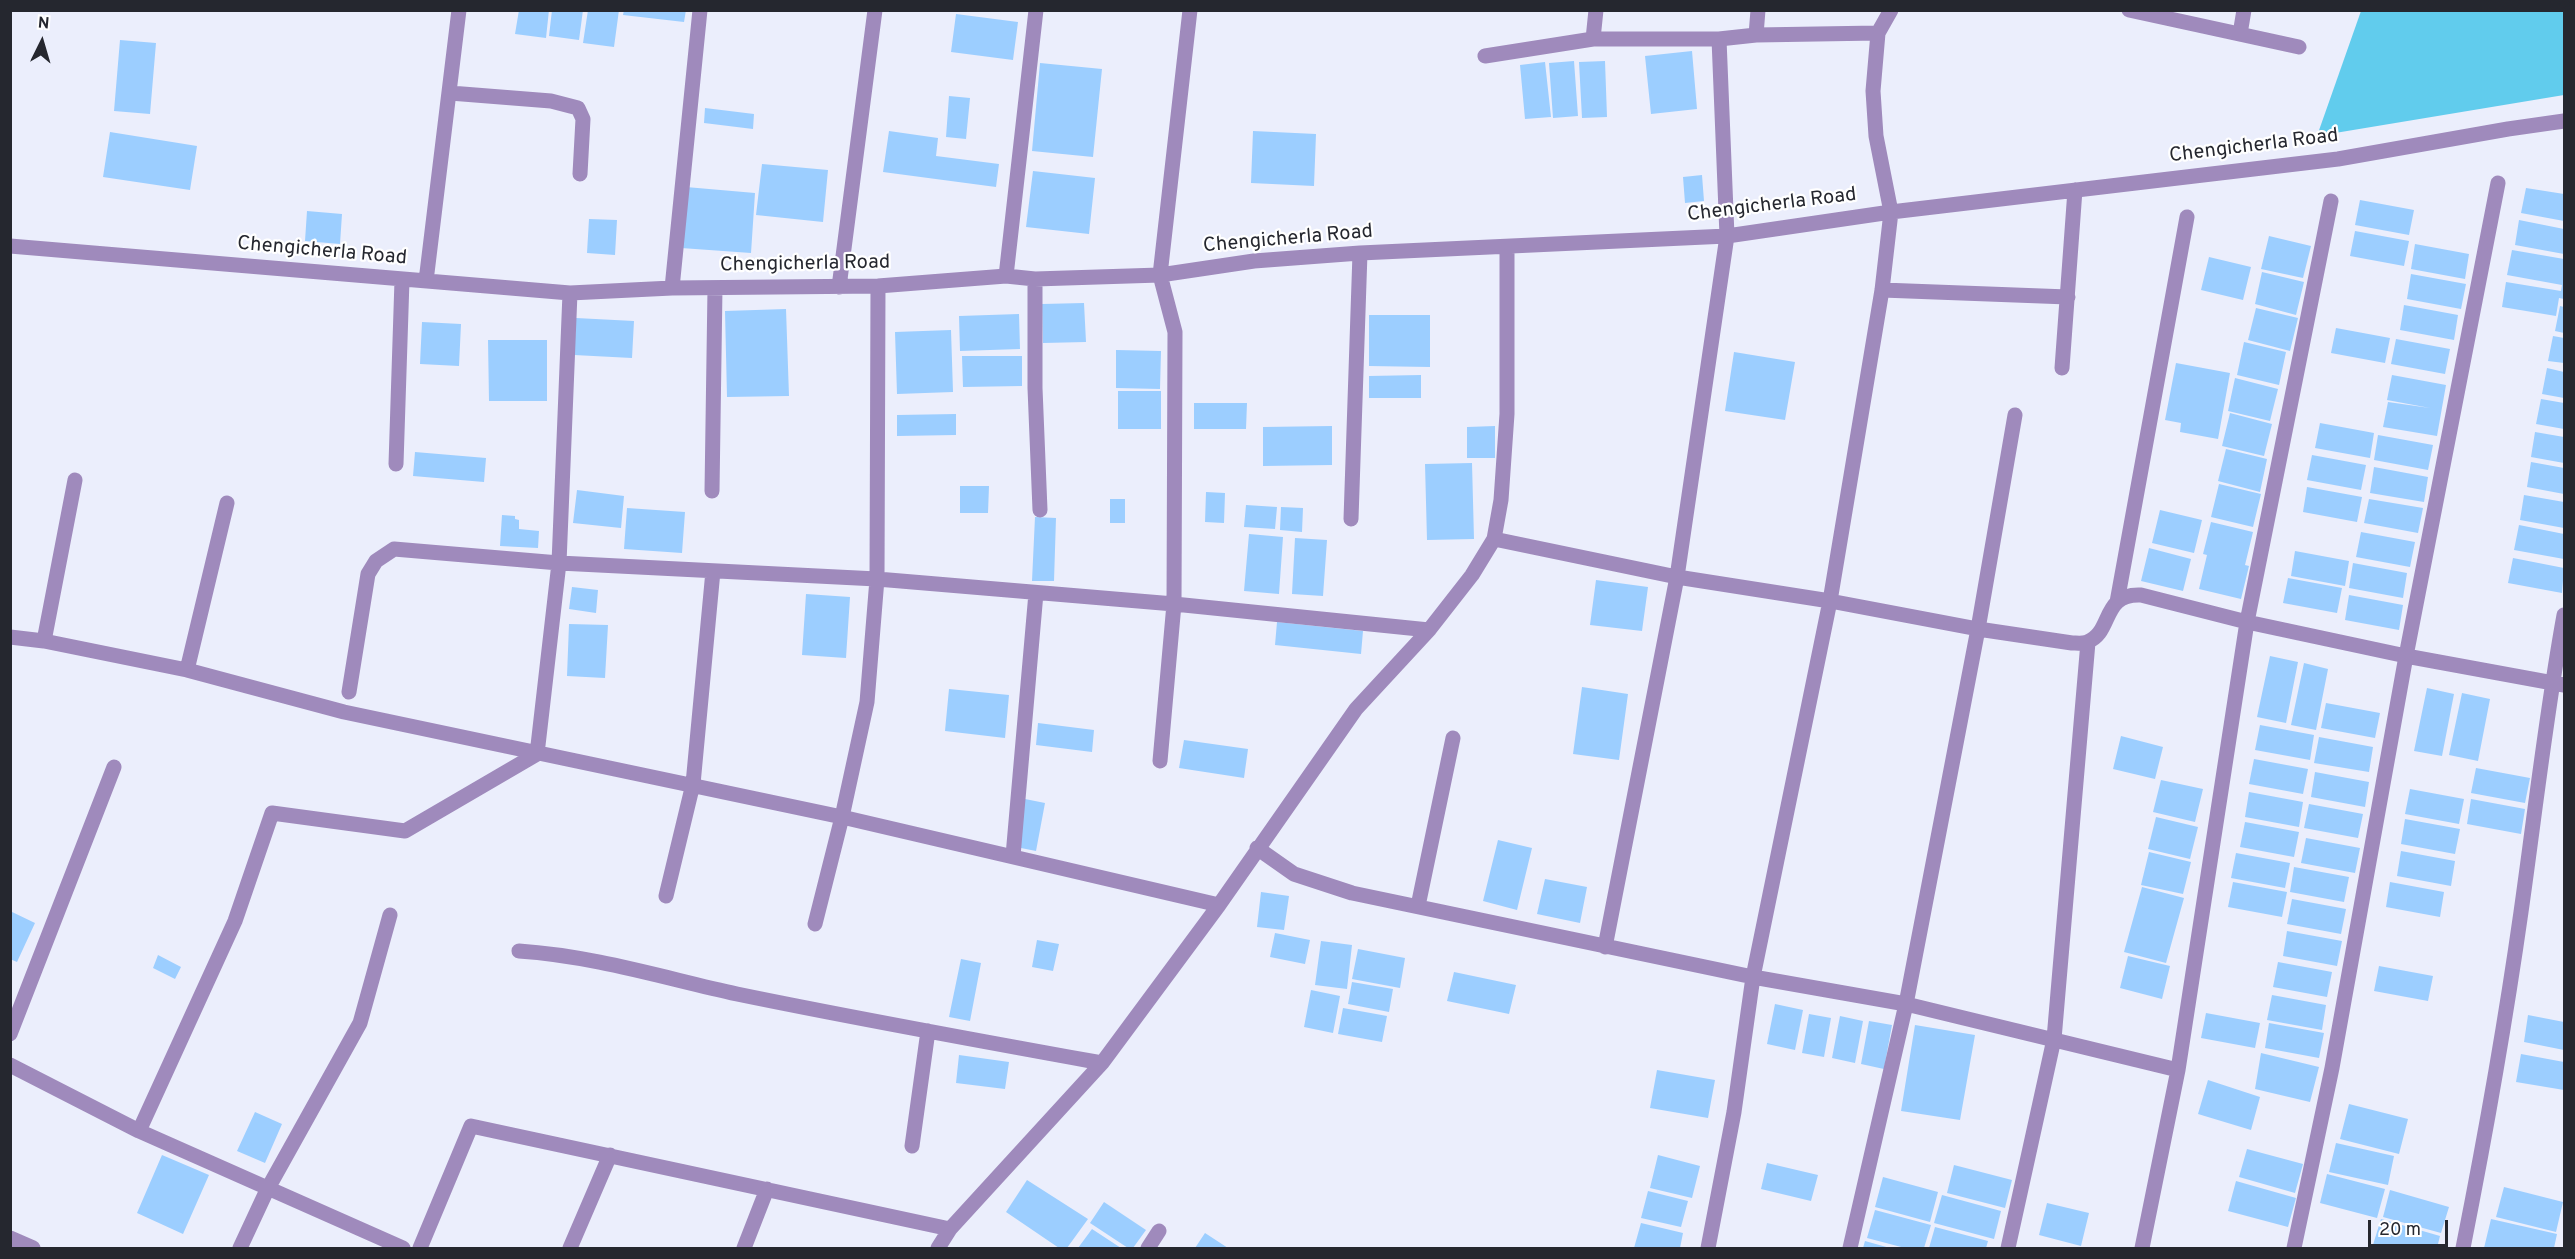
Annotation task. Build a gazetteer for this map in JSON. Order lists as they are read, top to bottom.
{
  "streets": {
    "street": ["Chengicherla Road"]
  },
  "scale_bar": "20 m",
  "north": "top"
}
